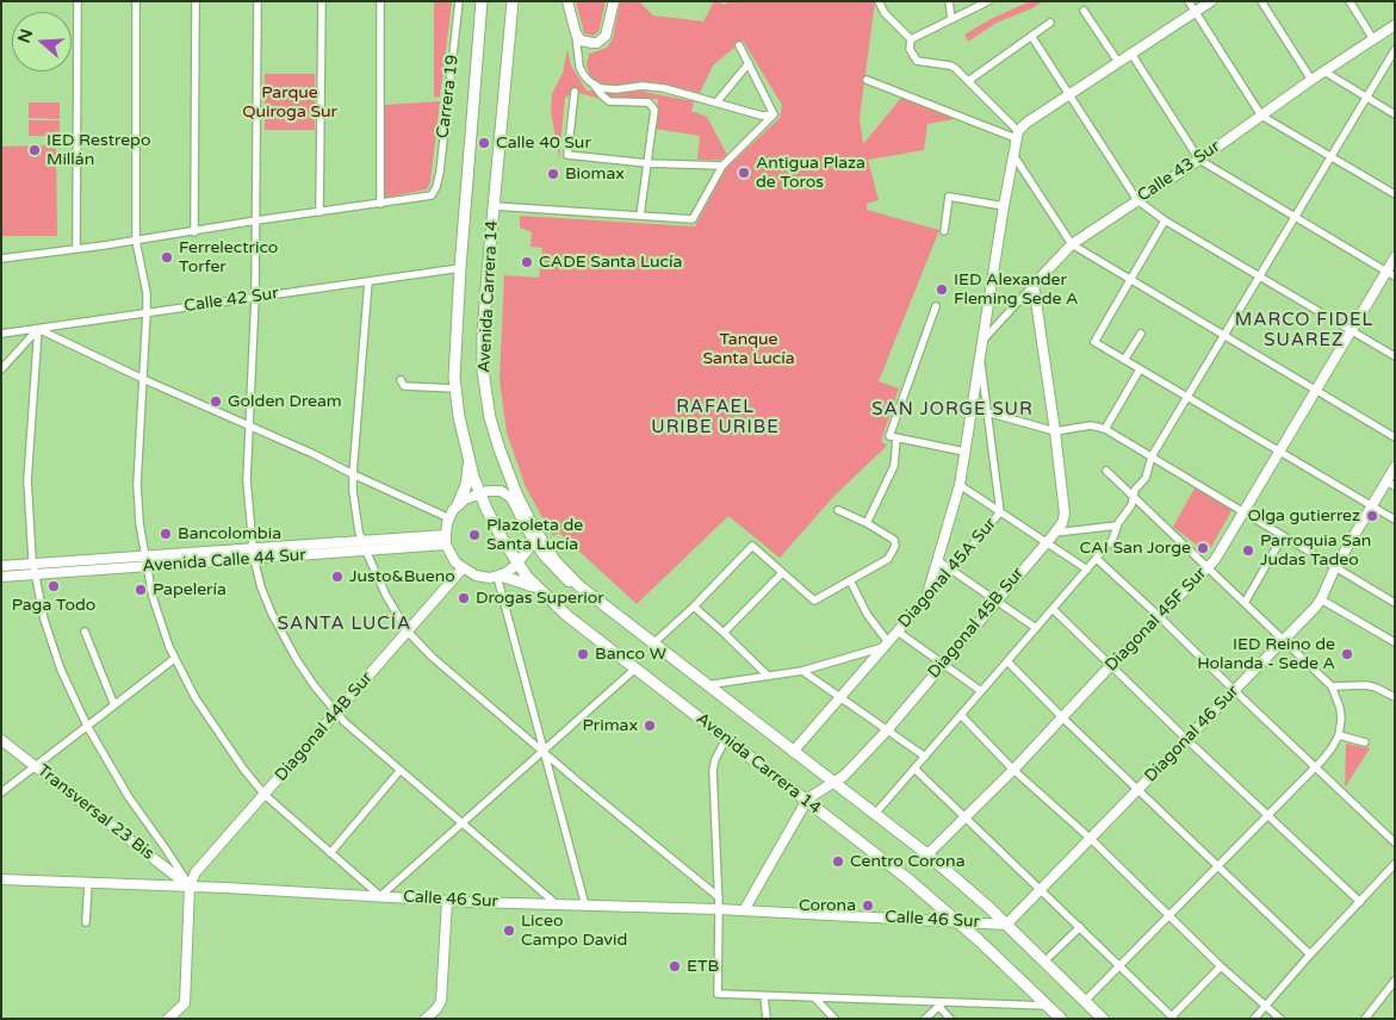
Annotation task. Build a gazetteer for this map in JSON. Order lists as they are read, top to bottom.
{
  "streets": {
    "main road": ["Avenida Carrera 14"],
    "street": [
      "Carrera 19",
      "Calle 43 Sur",
      "Calle 42 Sur",
      "Avenida Calle 44 Sur",
      "Diagonal 45A Sur",
      "Diagonal 45F Sur",
      "Diagonal 45B Sur",
      "Diagonal 44B Sur",
      "Diagonal 46 Sur",
      "Transversal 23 Bis",
      "Calle 46 Sur"
    ]
  },
  "crossings": [
    ["Calle 43 Sur", "Diagonal 45B Sur"],
    ["Avenida Carrera 14", "Calle 42 Sur"],
    ["Avenida Carrera 14", "Diagonal 45A Sur"],
    ["Avenida Carrera 14", "Diagonal 45F Sur"],
    ["Avenida Carrera 14", "Diagonal 45B Sur"],
    ["Avenida Carrera 14", "Diagonal 46 Sur"],
    ["Avenida Carrera 14", "Calle 46 Sur"],
    ["Diagonal 45B Sur", "Calle 46 Sur"],
    ["Diagonal 44B Sur", "Transversal 23 Bis"],
    ["Diagonal 44B Sur", "Calle 46 Sur"],
    ["Diagonal 46 Sur", "Calle 46 Sur"],
    ["Transversal 23 Bis", "Calle 46 Sur"]
  ],
  "districts": [
    "MARCO FIDEL SUAREZ",
    "RAFAEL URIBE URIBE",
    "SAN JORGE SUR",
    "SANTA LUCÍA"
  ],
  "parks": ["Parque Quiroga Sur", "Tanque Santa Lucía"],
  "places": [
    "Calle 40 Sur",
    "IED Restrepo Millán",
    "Antigua Plaza de Toros",
    "Biomax",
    "Ferrelectrico Torfer",
    "CADE Santa Lucía",
    "IED Alexander Fleming Sede A",
    "Golden Dream",
    "Olga gutierrez",
    "Bancolombia",
    "Plazoleta de Santa Lucía",
    "CAI San Jorge",
    "Parroquia San Judas Tadeo",
    "Justo&Bueno",
    "Paga Todo",
    "Papelería",
    "Drogas Superior",
    "Banco W",
    "IED Reino de Holanda - Sede A",
    "Primax",
    "Centro Corona",
    "Corona",
    "Liceo Campo David",
    "ETB"
  ],
  "north": "left"
}
